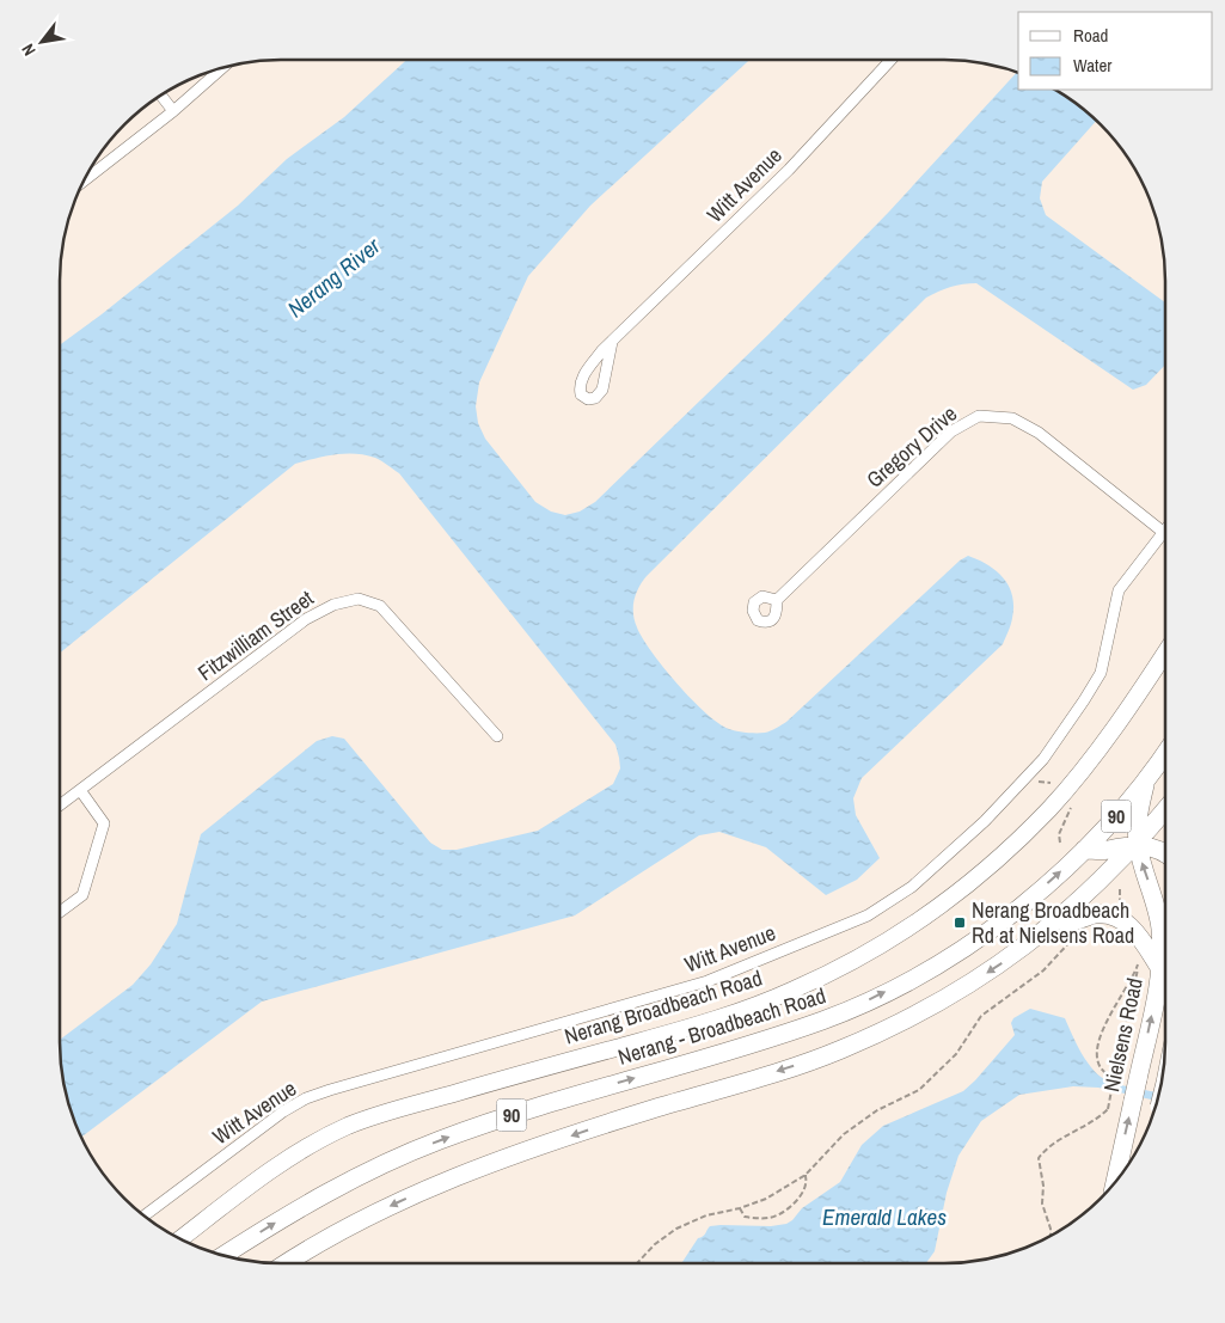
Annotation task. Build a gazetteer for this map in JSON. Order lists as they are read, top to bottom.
{
  "streets": {
    "main road": ["90", "Nerang - Broadbeach Road", "Nielsens Road"],
    "street": [
      "Witt Avenue",
      "Gregory Drive",
      "Fitzwilliam Street",
      "Nerang Broadbeach Road"
    ]
  },
  "crossings": [
    ["Witt Avenue", "Gregory Drive"],
    ["90", "Nielsens Road"],
    ["Nerang - Broadbeach Road", "Nielsens Road"]
  ],
  "one_way": ["Nielsens Road"],
  "water": ["Nerang River", "Emerald Lakes"],
  "places": {
    "transit": ["Nerang Broadbeach Rd at Nielsens Road"]
  },
  "legend": ["Road", "Water"],
  "north": "bottom left"
}
